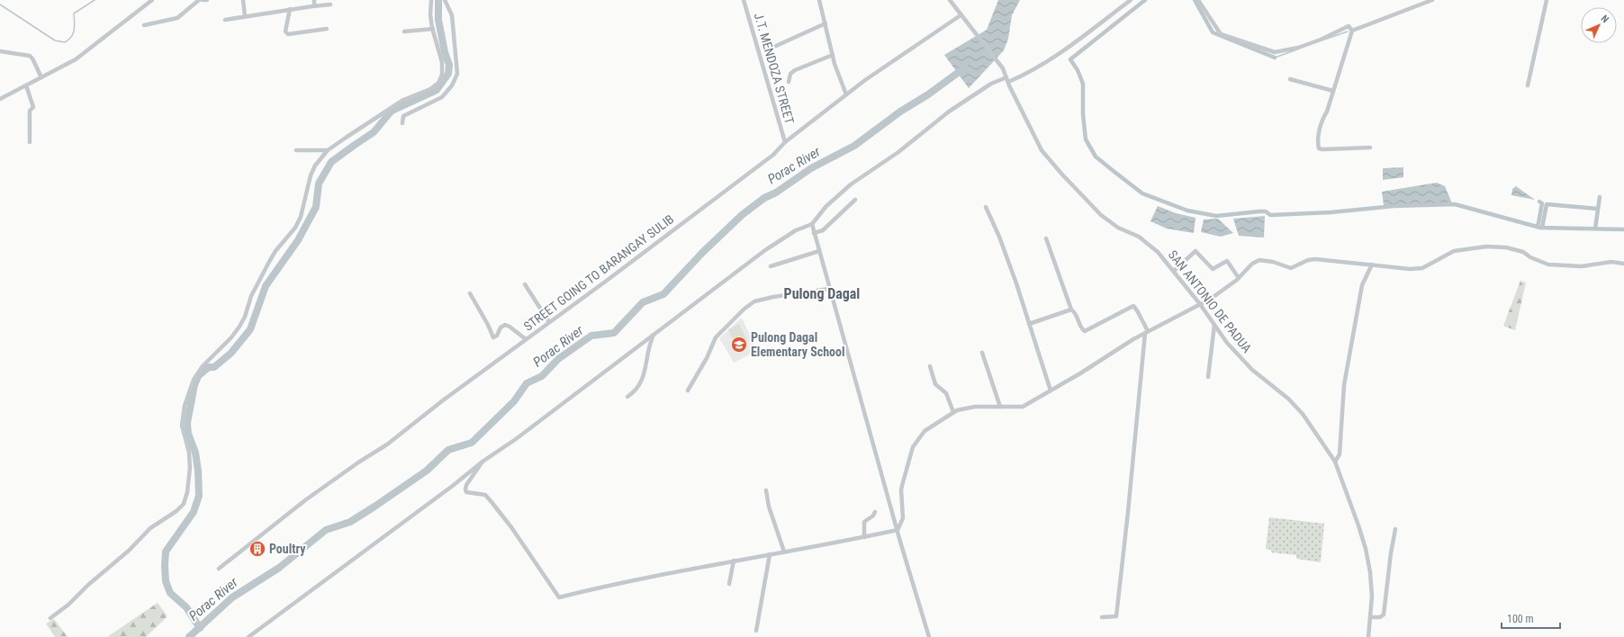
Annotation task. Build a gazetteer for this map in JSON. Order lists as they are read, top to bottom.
{
  "streets": {
    "street": ["J.T. MENDOZA STREET", "STREET GOING TO BARANGAY SULIB", "SAN ANTONIO DE PADUA"]
  },
  "crossings": [
    ["J.T. MENDOZA STREET", "STREET GOING TO BARANGAY SULIB"],
    ["STREET GOING TO BARANGAY SULIB", "SAN ANTONIO DE PADUA"]
  ],
  "districts": ["Pulong Dagal"],
  "water": ["Porac River"],
  "places": {
    "school or university": ["Pulong Dagal Elementary School"],
    "building": ["Poultry"]
  },
  "scale_bar": "100 m",
  "north": "top right"
}
